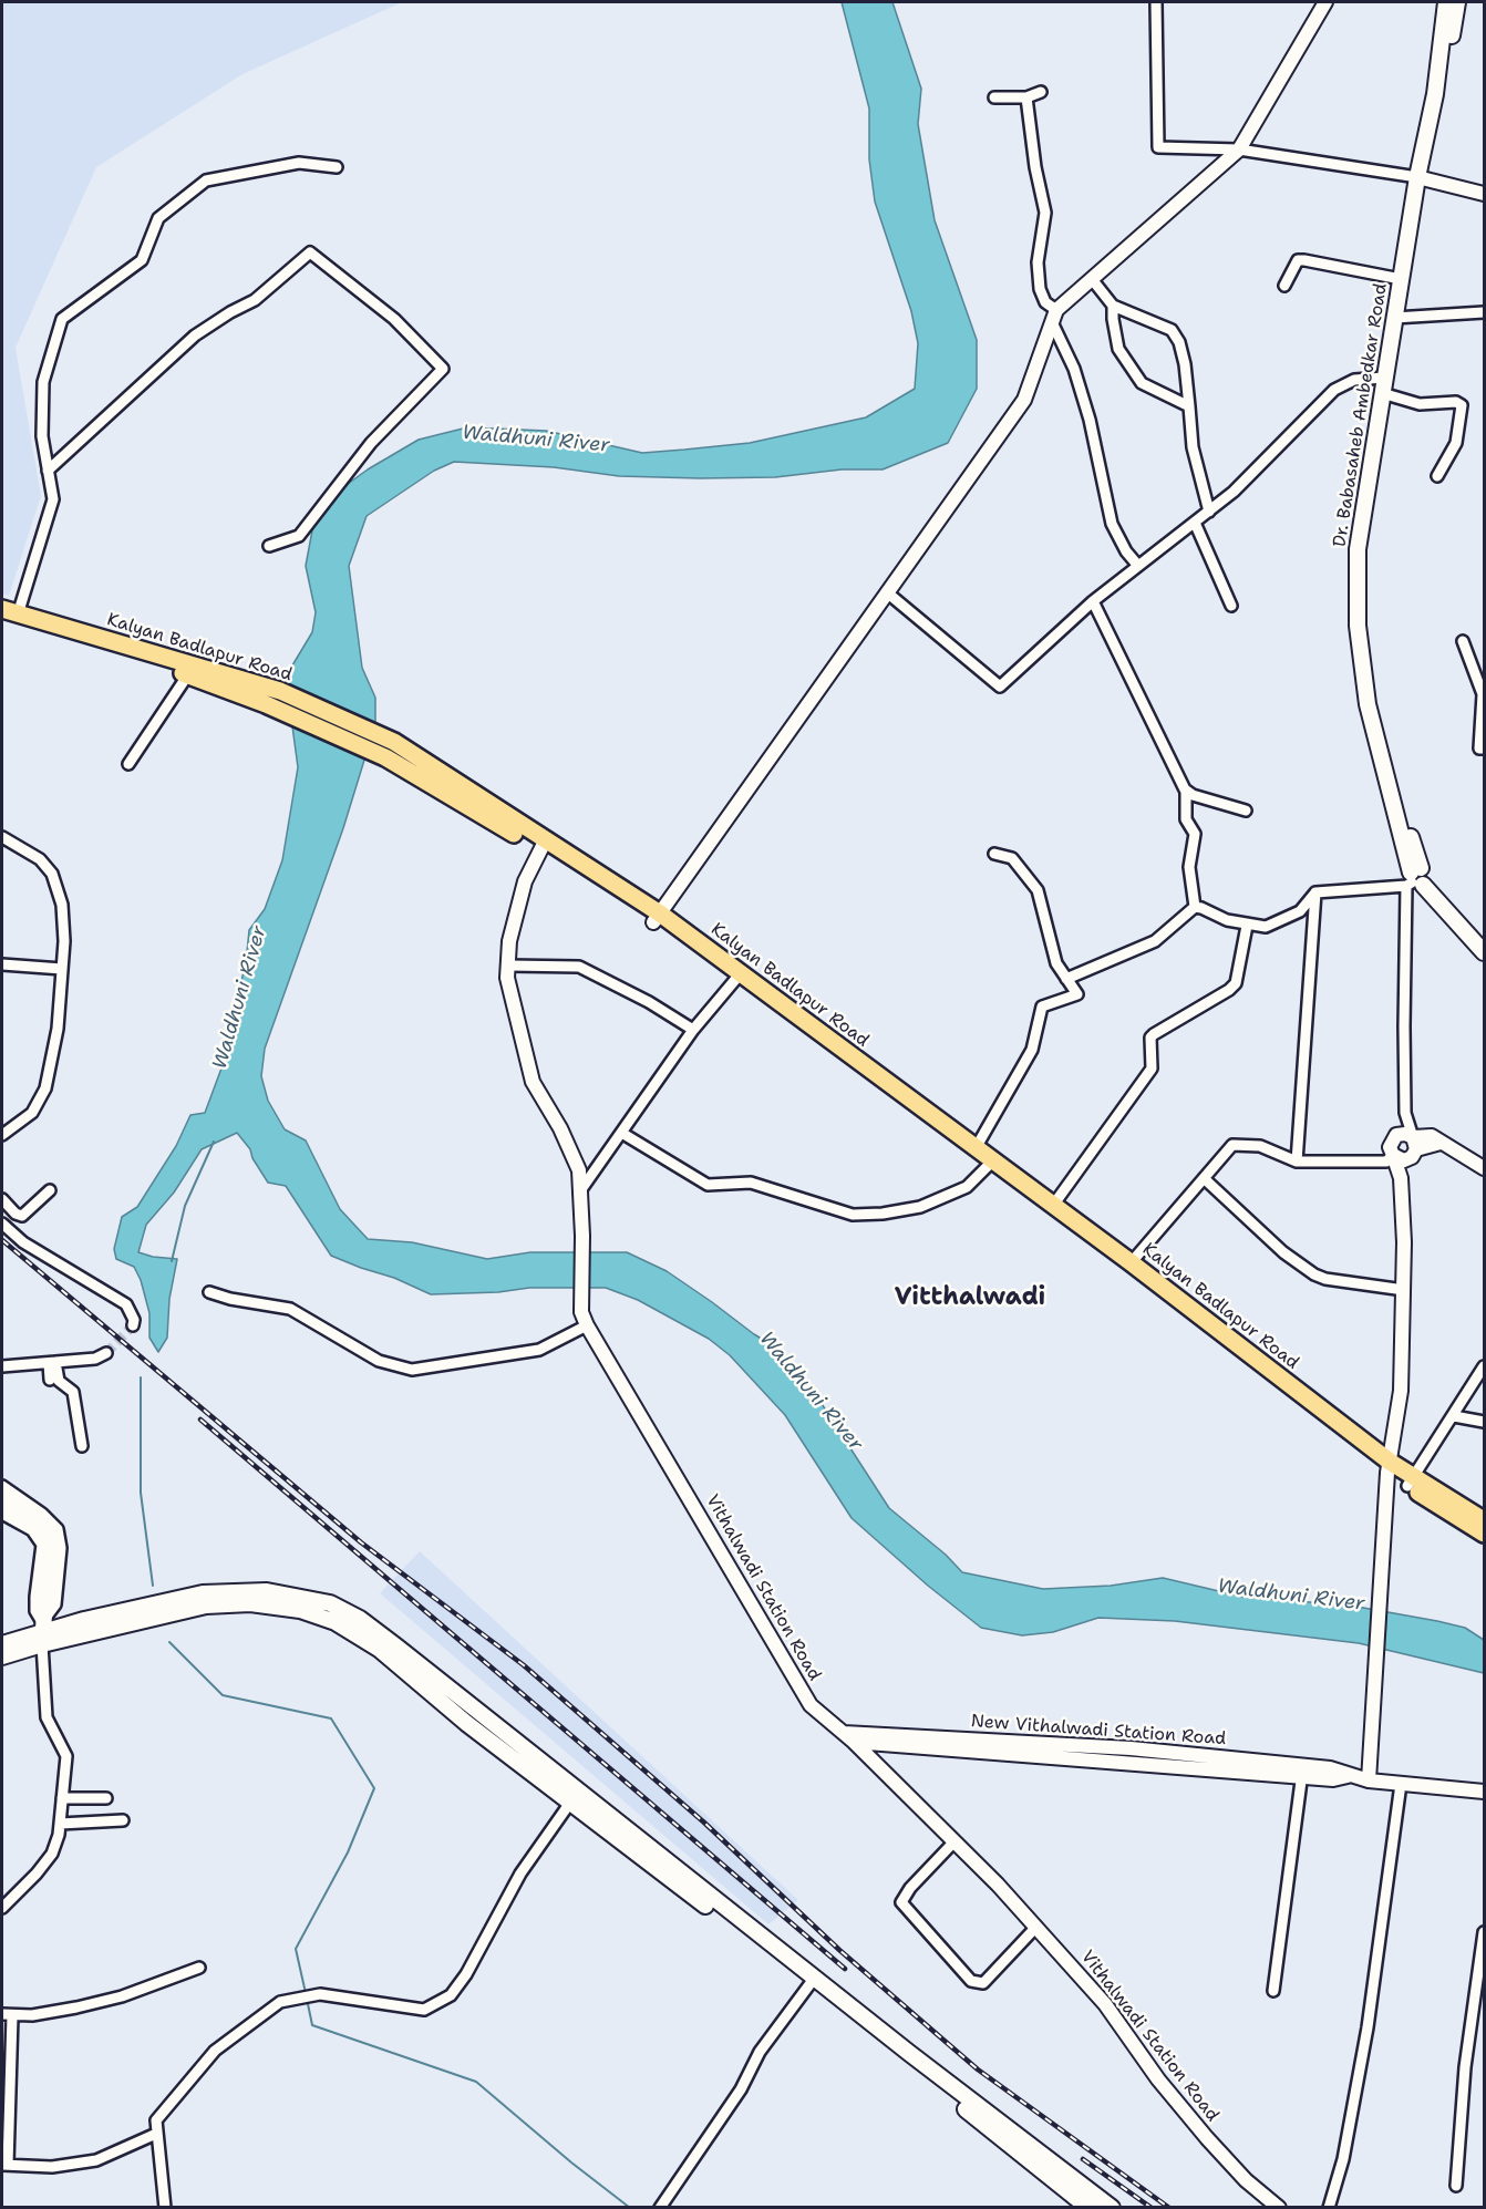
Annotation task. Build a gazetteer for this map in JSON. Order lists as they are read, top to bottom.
{
  "streets": {
    "main road": ["Dr. Babasaheb Ambedkar Road", "Kalyan Badlapur Road"],
    "street": ["Vithalwadi Station Road", "New Vithalwadi Station Road"]
  },
  "crossings": [
    ["Vithalwadi Station Road", "New Vithalwadi Station Road"]
  ],
  "districts": ["Vitthalwadi"],
  "water": ["Waldhuni River"]
}
